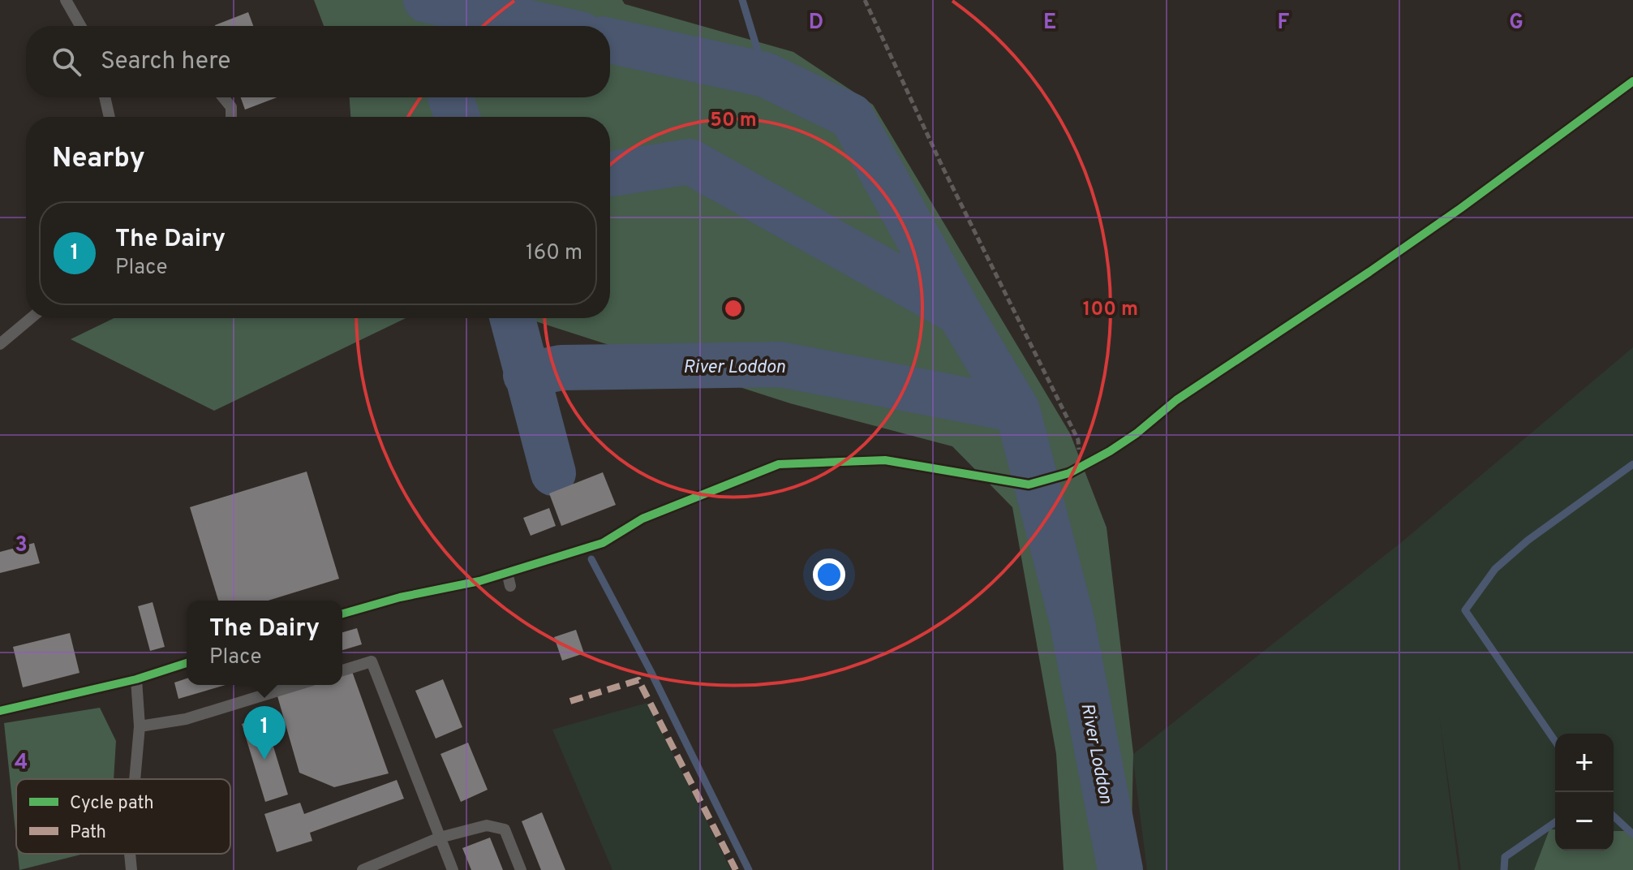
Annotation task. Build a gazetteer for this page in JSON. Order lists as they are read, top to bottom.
{
  "water": ["River Loddon"],
  "legend": ["Cycle path", "Path"],
  "page": {
    "search": "Search here",
    "heading": "Nearby",
    "list": [
      {
        "mark": "1",
        "name": "The Dairy",
        "note": "Place",
        "value": "160 m"
      }
    ],
    "popup": ["The Dairy", "Place"],
    "pins": "1",
    "map_buttons": ["+", "−"]
  },
  "grid": {
    "columns": [
      "D",
      "E",
      "F",
      "G"
    ],
    "rows": ["3", "4"]
  },
  "rings": ["50 m", "100 m"]
}
